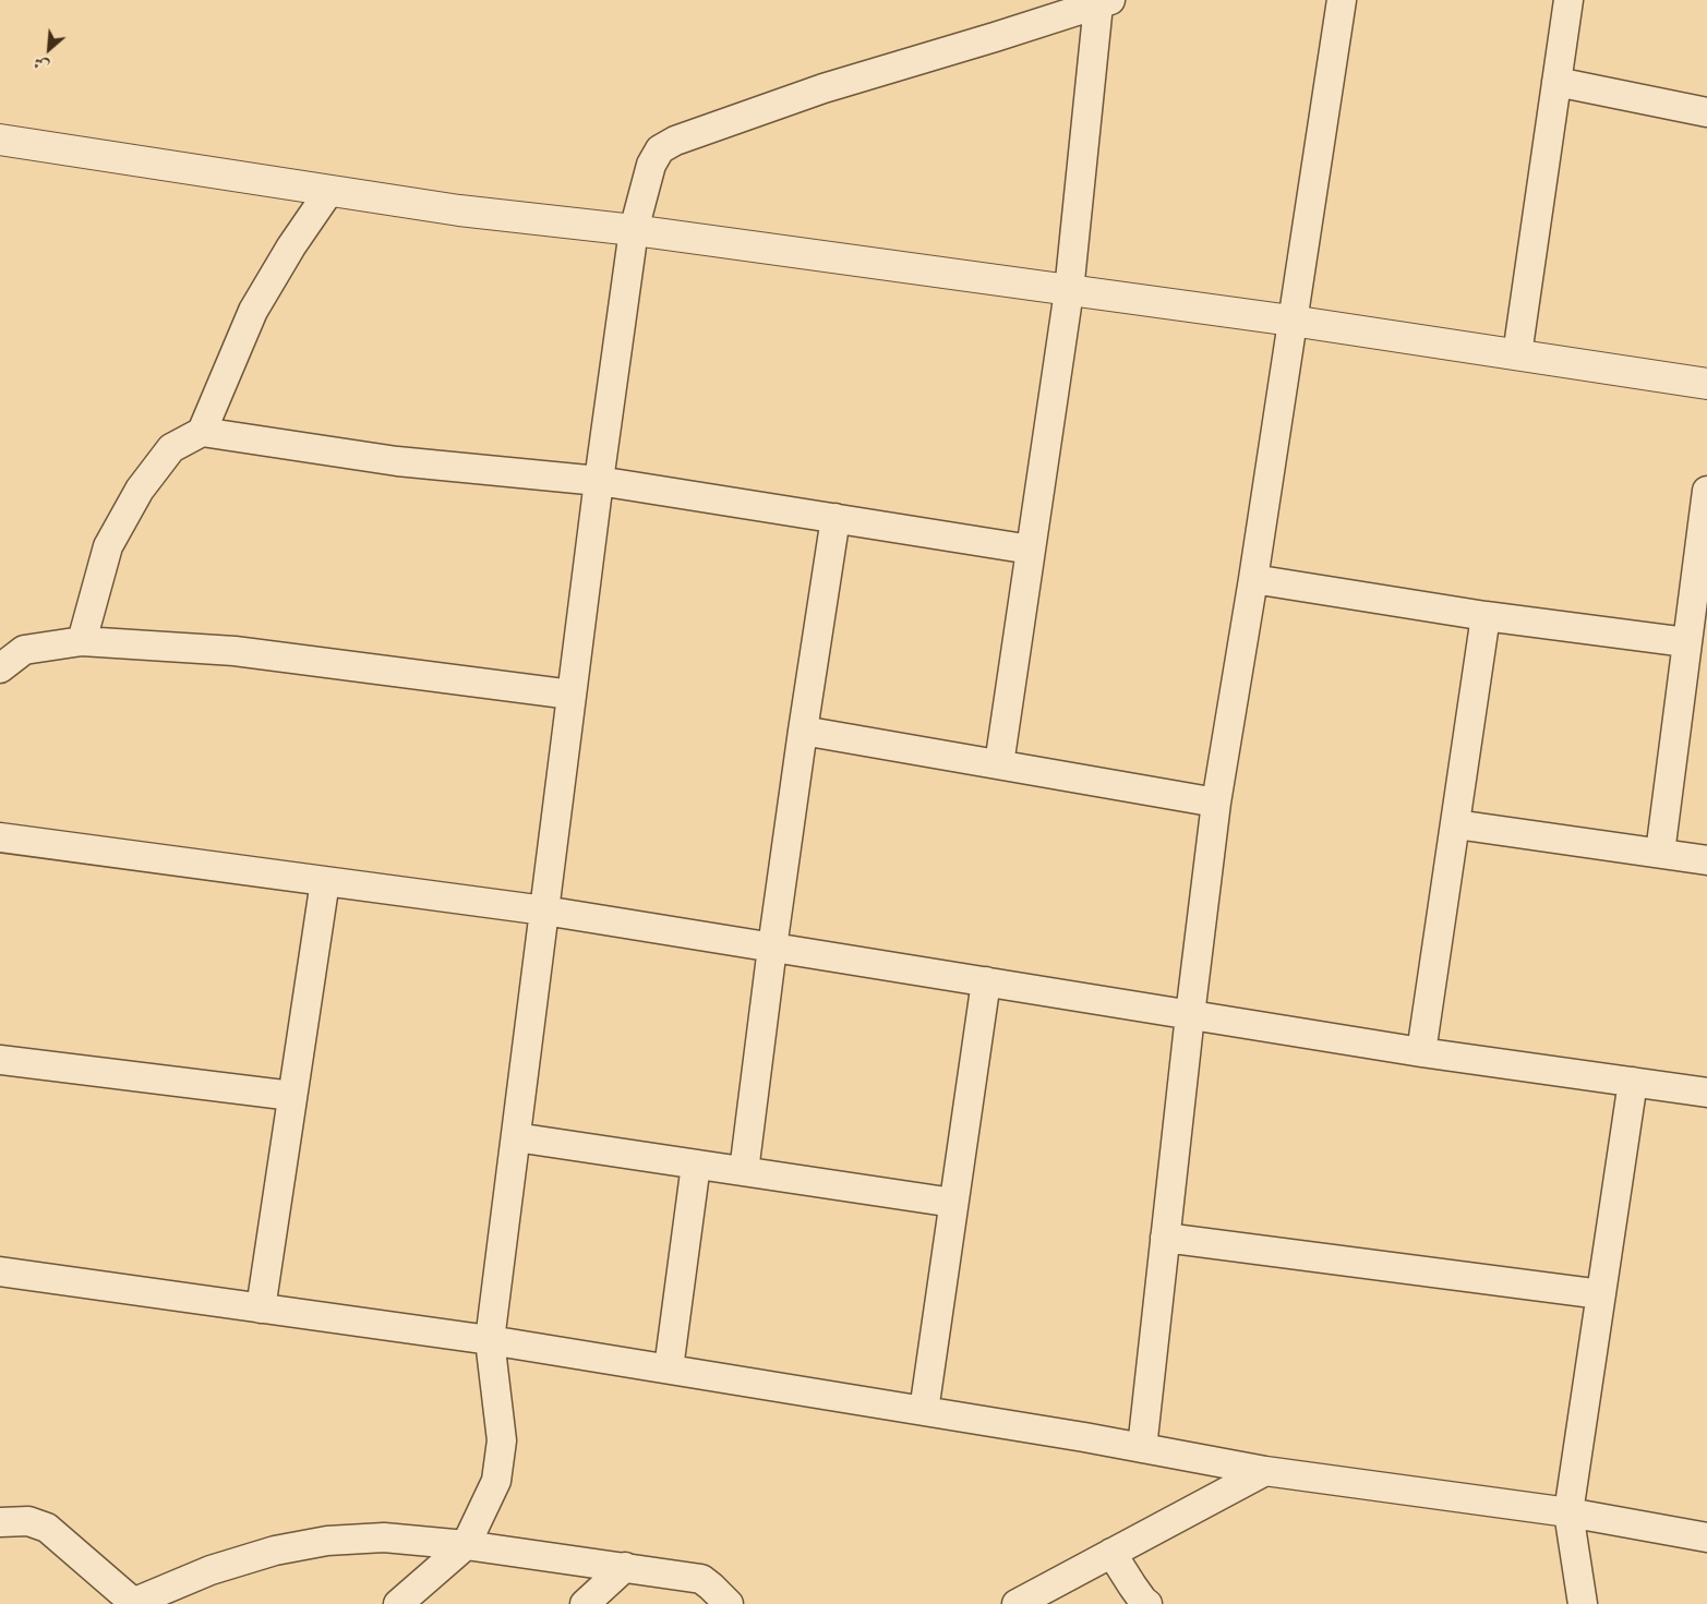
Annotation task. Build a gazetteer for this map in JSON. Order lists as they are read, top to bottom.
{
  "north": "bottom left"
}
